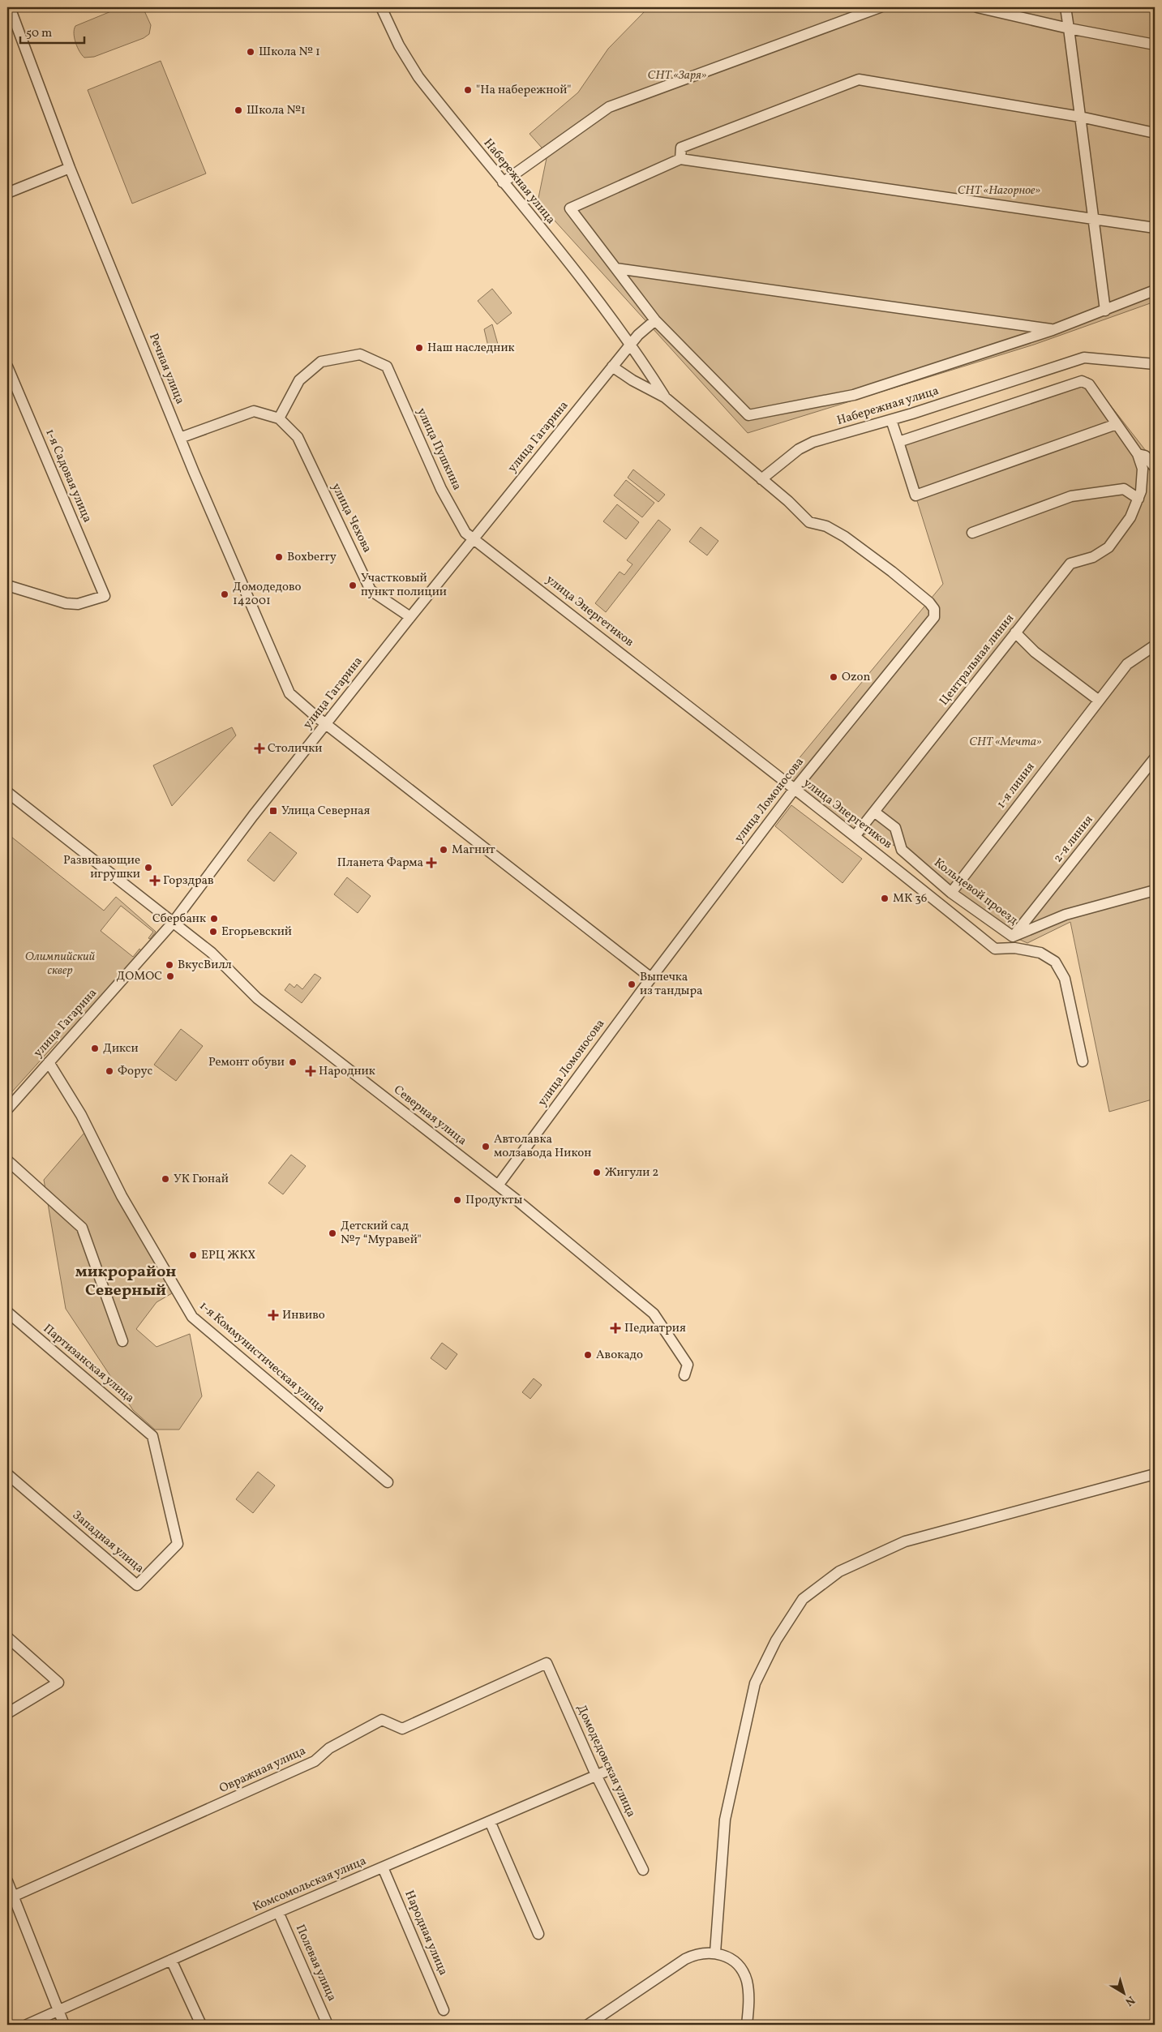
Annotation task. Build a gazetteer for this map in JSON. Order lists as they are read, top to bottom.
{
  "streets": {
    "street": [
      "Набережная улица",
      "Речная улица",
      "улица Гагарина",
      "улица Пушкина",
      "1-я Садовая улица",
      "улица Чехова",
      "улица Энергетиков",
      "Центральная линия",
      "1-я линия",
      "улица Ломоносова",
      "2-я линия",
      "Кольцевой проезд",
      "Северная улица",
      "1-я Коммунистическая улица",
      "Партизанская улица",
      "Западная улица",
      "Домодедовская улица",
      "Овражная улица",
      "Комсомольская улица",
      "Народная улица",
      "Полевая улица"
    ]
  },
  "crossings": [
    ["Набережная улица", "улица Гагарина"],
    ["Набережная улица", "улица Ломоносова"],
    ["Речная улица", "улица Гагарина"],
    ["Речная улица", "улица Ломоносова"],
    ["улица Гагарина", "улица Пушкина"],
    ["улица Гагарина", "улица Чехова"],
    ["улица Гагарина", "улица Энергетиков"],
    ["улица Гагарина", "Северная улица"],
    ["улица Гагарина", "1-я Коммунистическая улица"],
    ["улица Пушкина", "улица Чехова"],
    ["улица Пушкина", "улица Энергетиков"],
    ["улица Энергетиков", "Центральная линия"],
    ["улица Энергетиков", "улица Ломоносова"],
    ["Центральная линия", "Кольцевой проезд"],
    ["1-я линия", "Кольцевой проезд"],
    ["улица Ломоносова", "Северная улица"],
    ["2-я линия", "Кольцевой проезд"],
    ["Партизанская улица", "Западная улица"],
    ["Домодедовская улица", "Овражная улица"],
    ["Домодедовская улица", "Комсомольская улица"],
    ["Комсомольская улица", "Народная улица"],
    ["Комсомольская улица", "Полевая улица"]
  ],
  "districts": ["микрорайон Северный"],
  "parks": [
    "СНТ «Заря»",
    "СНТ «Нагорное»",
    "СНТ «Мечта»",
    "Олимпийский сквер"
  ],
  "places": {
    "other": [
      "Школа № 1",
      "\"На набережной\"",
      "Школа №1",
      "Наш наследник",
      "Boxberry",
      "Участковый пункт полиции",
      "Домодедово 142001",
      "Ozon",
      "Магнит",
      "Развивающие игрушки",
      "МК 36",
      "Сбербанк",
      "Егорьевский",
      "ВкусВилл",
      "ДОМОС",
      "Выпечка из тандыра",
      "Дикси",
      "Ремонт обуви",
      "Форус",
      "Автолавка молзавода Никон",
      "Жигули 2",
      "УК Гюнай",
      "Продукты",
      "Детский сад №7 “Муравей\"",
      "ЕРЦ ЖКХ",
      "Авокадо"
    ],
    "health": [
      "Столички",
      "Планета Фарма",
      "Горздрав",
      "Народник",
      "Инвиво",
      "Педиатрия"
    ],
    "transit": ["Улица Северная"]
  },
  "scale_bar": "50 m",
  "north": "bottom right"
}
